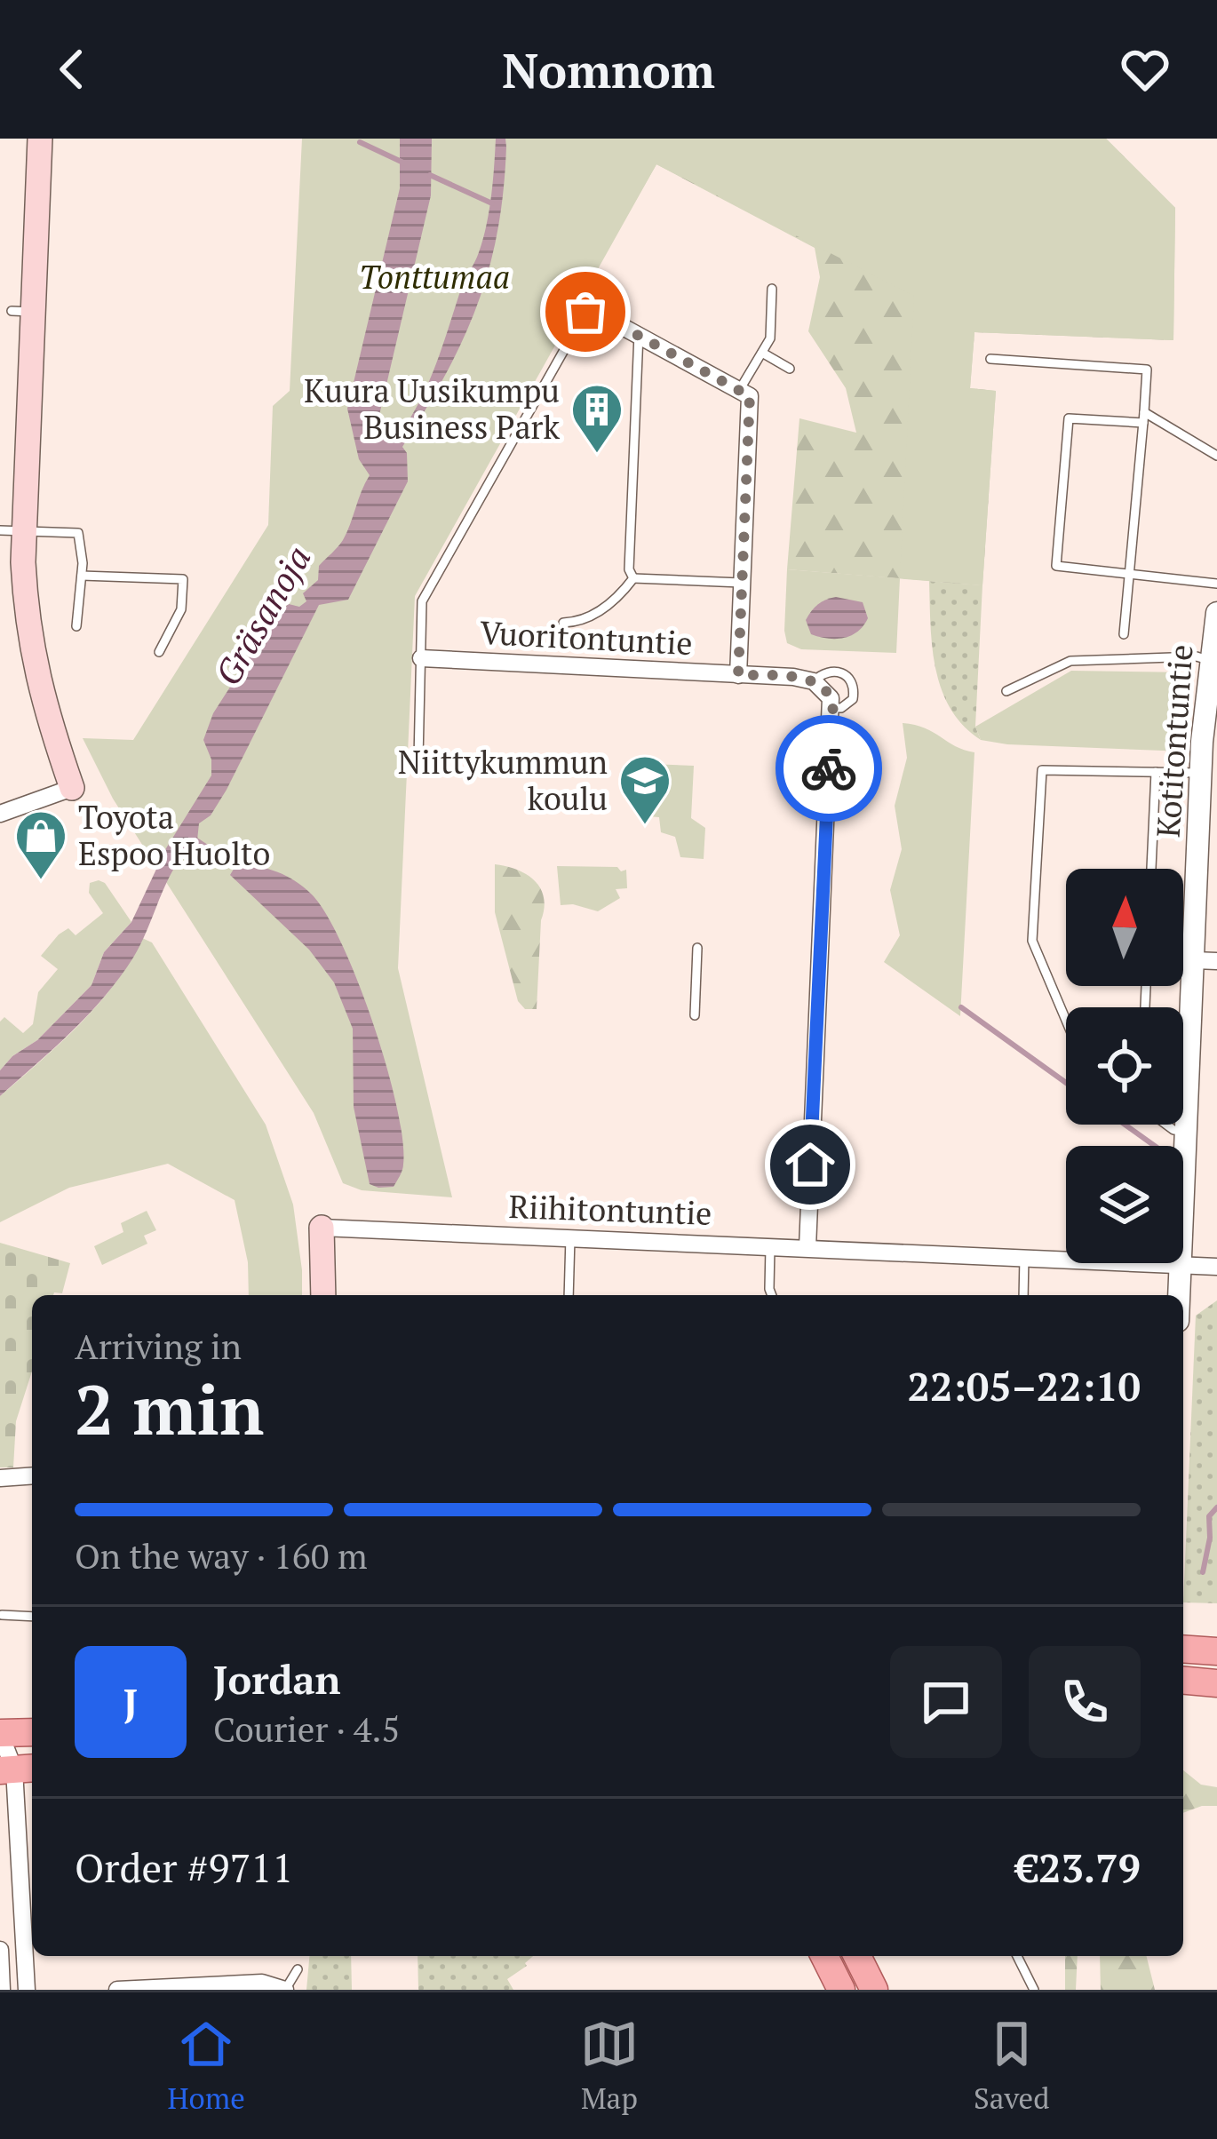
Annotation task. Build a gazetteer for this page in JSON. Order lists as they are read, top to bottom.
{
  "streets": {
    "street": ["Vuoritontuntie", "Kotitontuntie", "Riihitontuntie"]
  },
  "crossings": [
    ["Kotitontuntie", "Riihitontuntie"]
  ],
  "water": ["Gräsanoja"],
  "parks": ["Tonttumaa"],
  "places": {
    "building": ["Kuura Uusikumpu Business Park"],
    "school or university": ["Niittykummun koulu"],
    "shop": ["Toyota Espoo Huolto"]
  },
  "north": "top",
  "page": {
    "header": "Nomnom",
    "heading": ["2 min", "Arriving in", "22:05–22:10"],
    "panel": [
      "Jordan",
      "Courier · 4.5",
      "Order #9711",
      "€23.79"
    ],
    "bar": "On the way · 160 m",
    "round": "J",
    "tabs": ["Home", "Map", "Saved"]
  }
}
